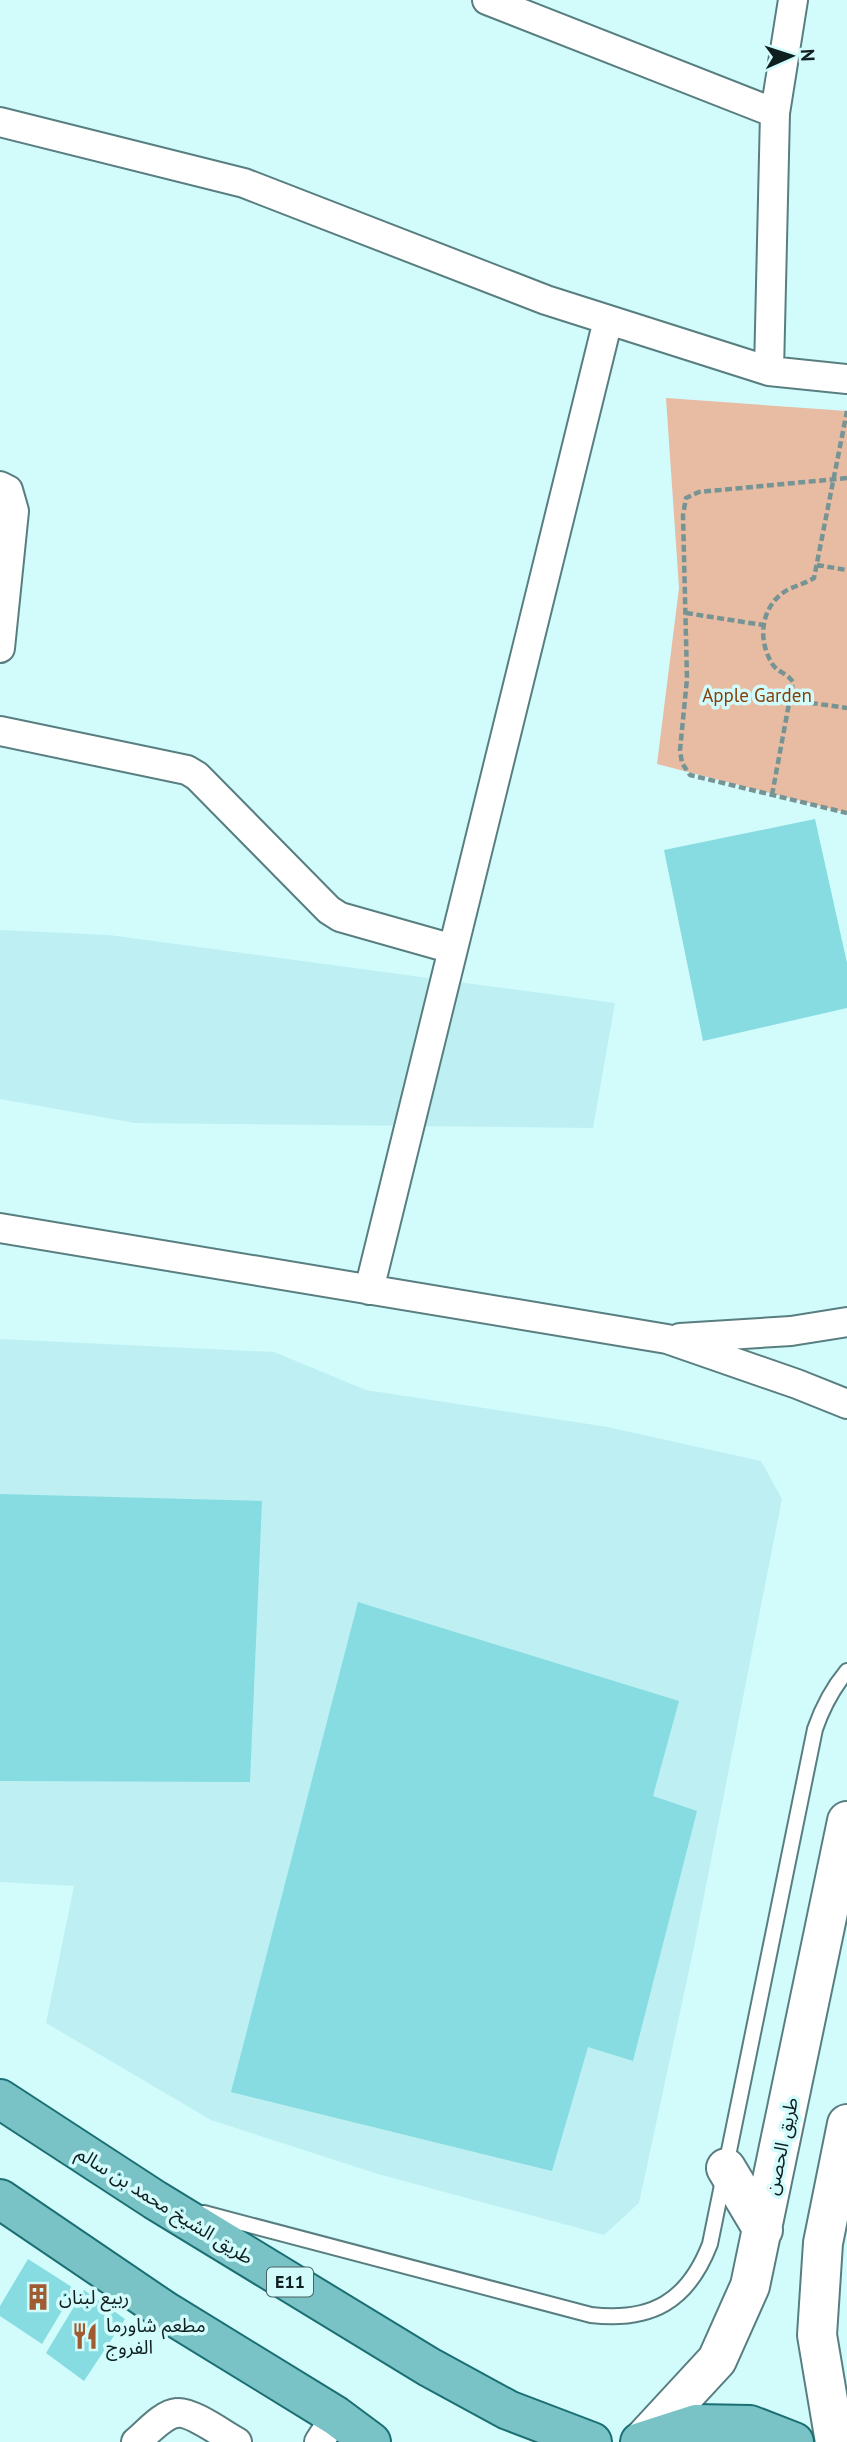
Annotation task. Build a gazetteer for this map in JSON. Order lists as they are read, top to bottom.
{
  "streets": {
    "main road": ["طريق الشيخ محمد بن سالم", "E11"],
    "street": ["طريق الحصن"]
  },
  "parks": ["Apple Garden"],
  "places": {
    "building": ["ربيع لبنان"],
    "restaurant": ["مطعم شاورما الفروج"]
  },
  "north": "right"
}
